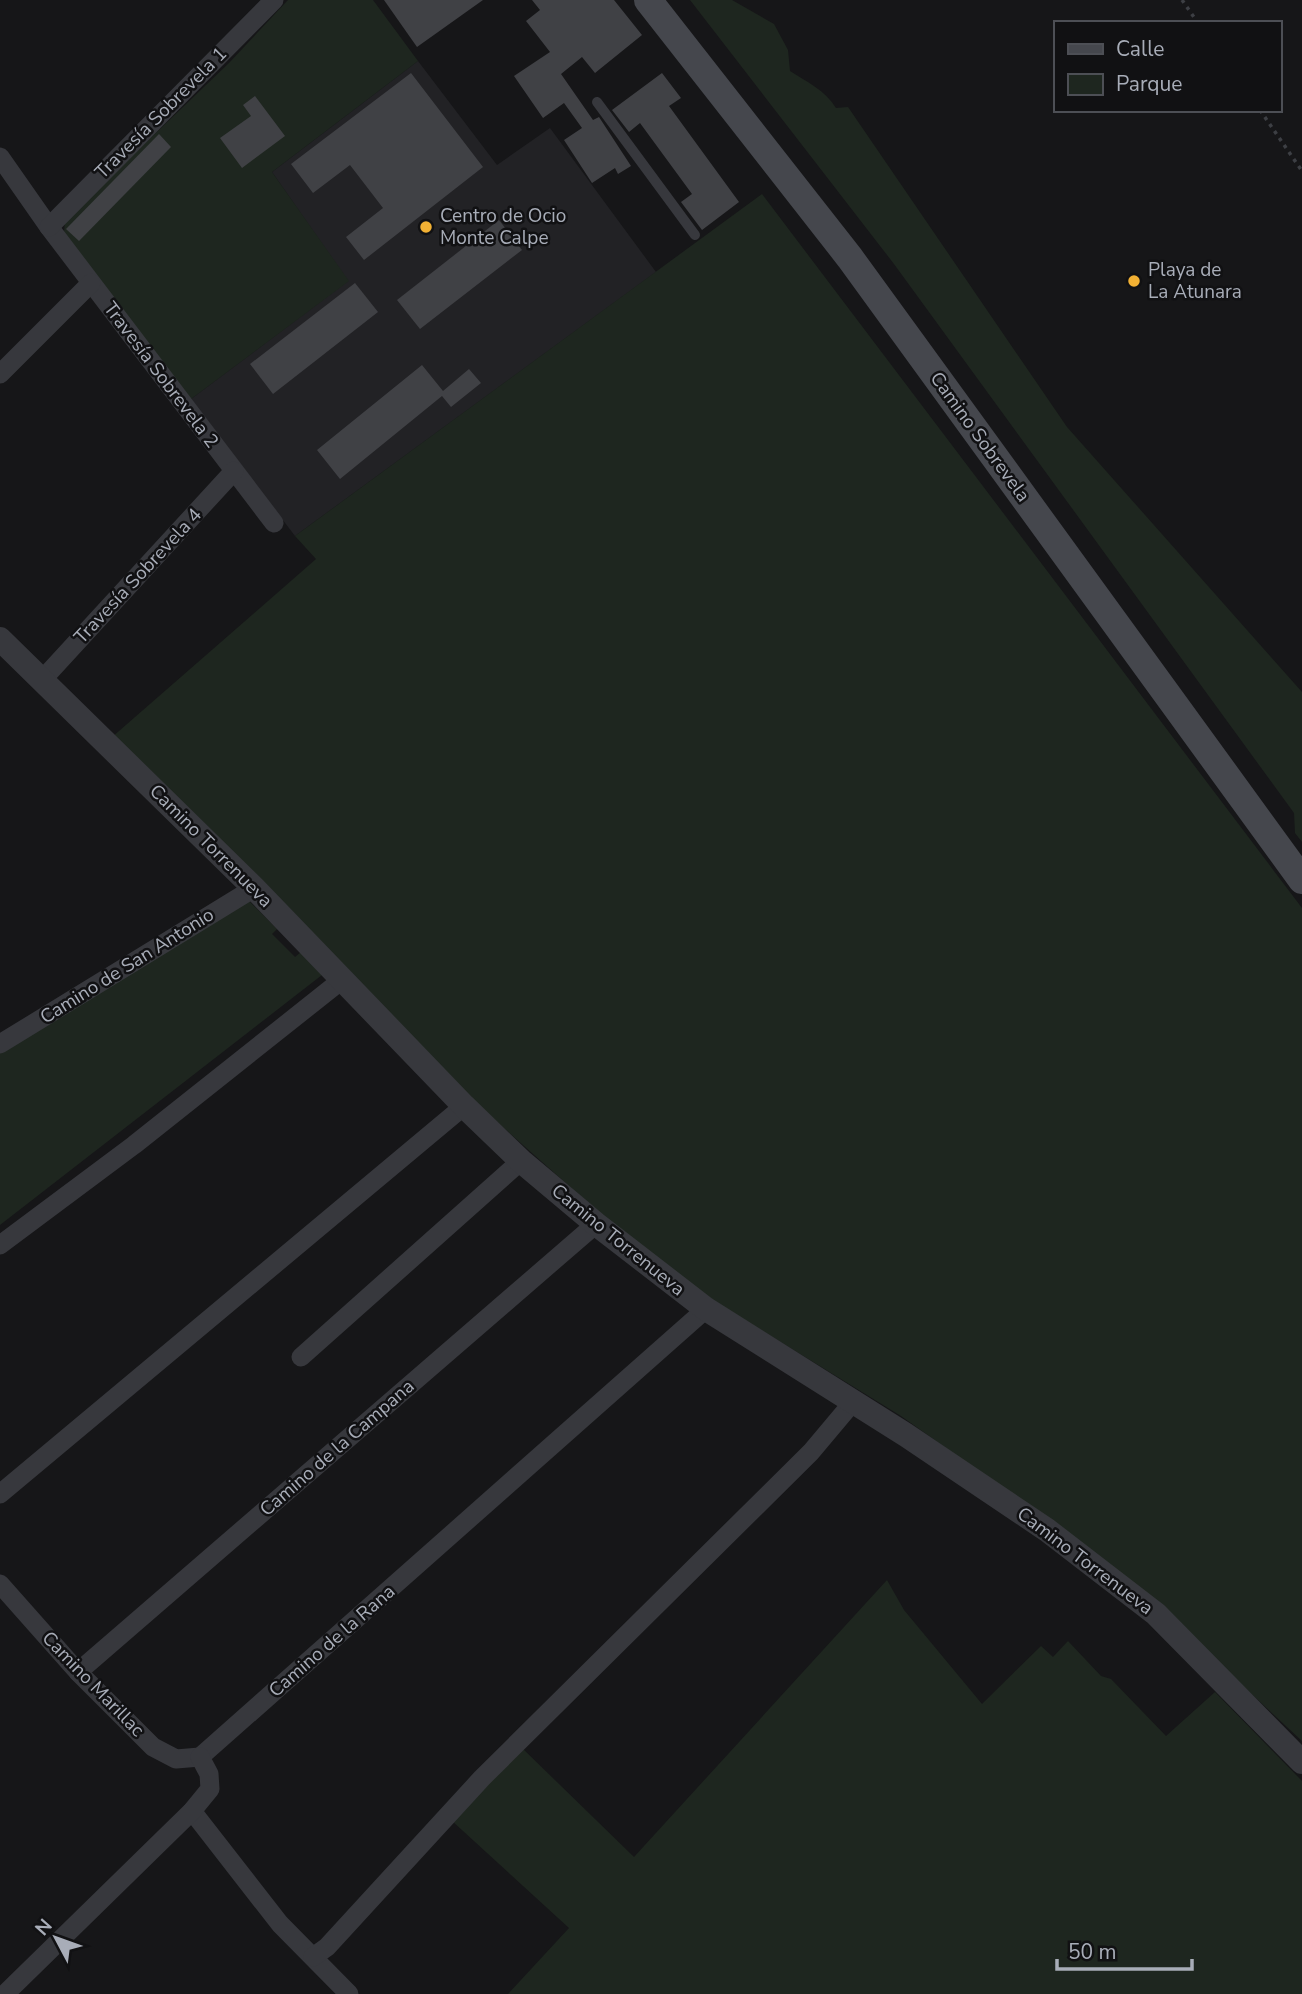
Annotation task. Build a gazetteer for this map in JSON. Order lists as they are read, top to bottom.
{
  "streets": {
    "main road": ["Camino Sobrevela"],
    "street": [
      "Travesía Sobrevela 1",
      "Travesía Sobrevela 2",
      "Travesía Sobrevela 4",
      "Camino Torrenueva",
      "Camino de San Antonio",
      "Camino de la Campana",
      "Camino de la Rana",
      "Camino Marillac"
    ]
  },
  "crossings": [
    ["Travesía Sobrevela 1", "Travesía Sobrevela 2"],
    ["Travesía Sobrevela 2", "Travesía Sobrevela 4"],
    ["Travesía Sobrevela 4", "Camino Torrenueva"],
    ["Camino Torrenueva", "Camino de San Antonio"],
    ["Camino Torrenueva", "Camino de la Campana"],
    ["Camino Torrenueva", "Camino de la Rana"],
    ["Camino de la Campana", "Camino Marillac"],
    ["Camino de la Rana", "Camino Marillac"]
  ],
  "places": ["Centro de Ocio Monte Calpe", "Playa de La Atunara"],
  "legend": ["Calle", "Parque"],
  "scale_bar": "50 m",
  "north": "top left"
}
